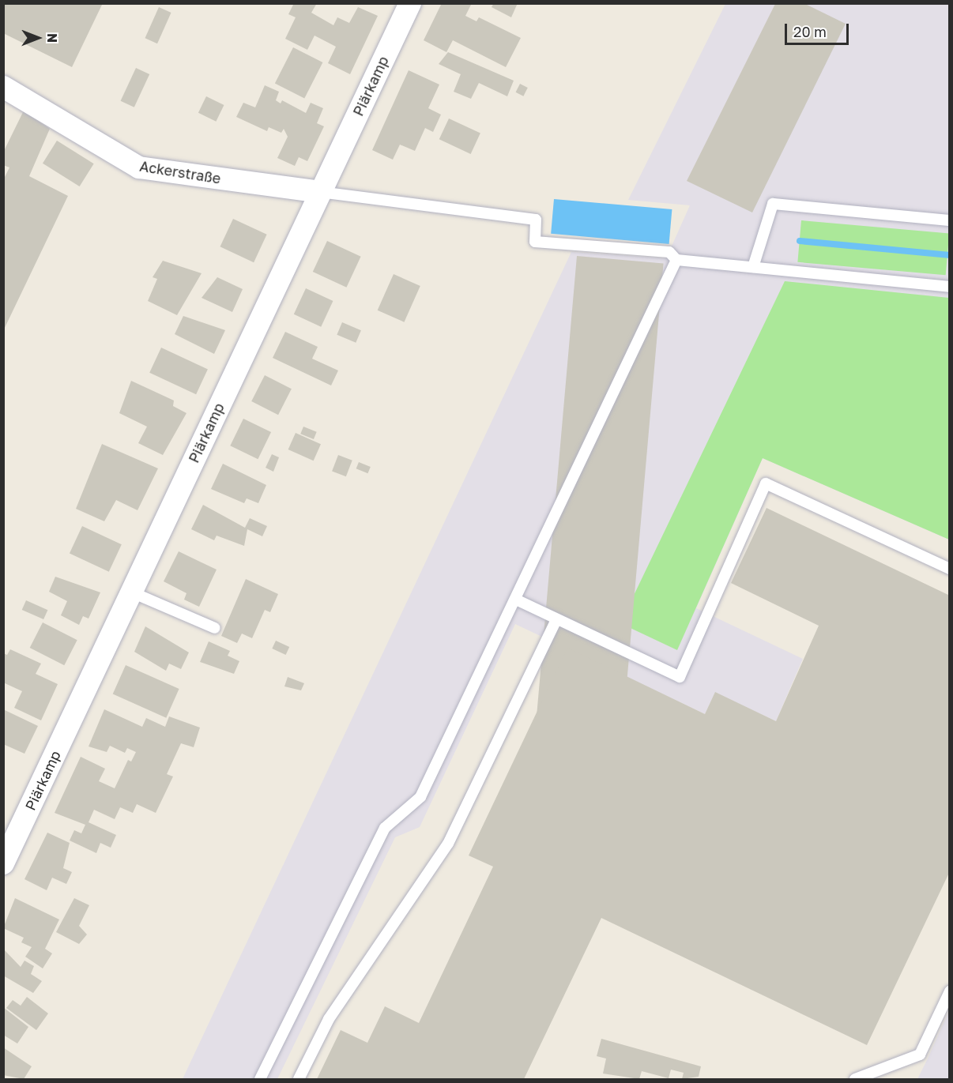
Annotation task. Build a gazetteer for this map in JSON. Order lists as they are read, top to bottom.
{
  "streets": {
    "street": ["Piärkamp", "Ackerstraße"]
  },
  "crossings": [
    ["Piärkamp", "Ackerstraße"]
  ],
  "scale_bar": "20 m",
  "north": "right"
}
